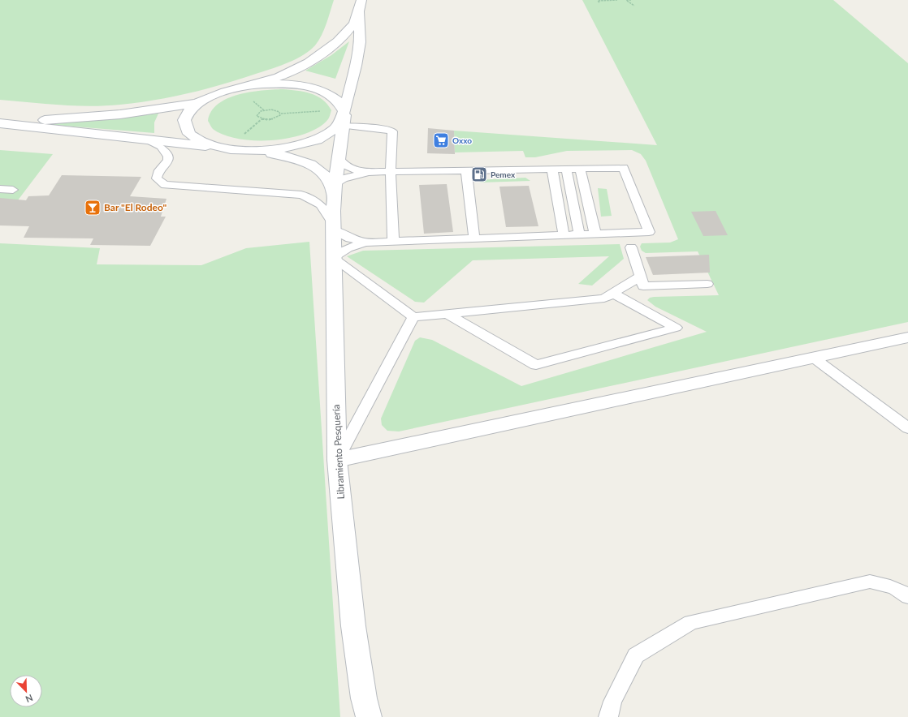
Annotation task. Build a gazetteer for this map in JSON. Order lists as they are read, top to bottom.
{
  "streets": {
    "main road": ["Libramiento Pesquería"]
  },
  "places": {
    "supermarket": ["Oxxo"],
    "fuel station": ["Pemex"],
    "bar": ["Bar \"El Rodeo\""]
  },
  "north": "bottom right"
}
